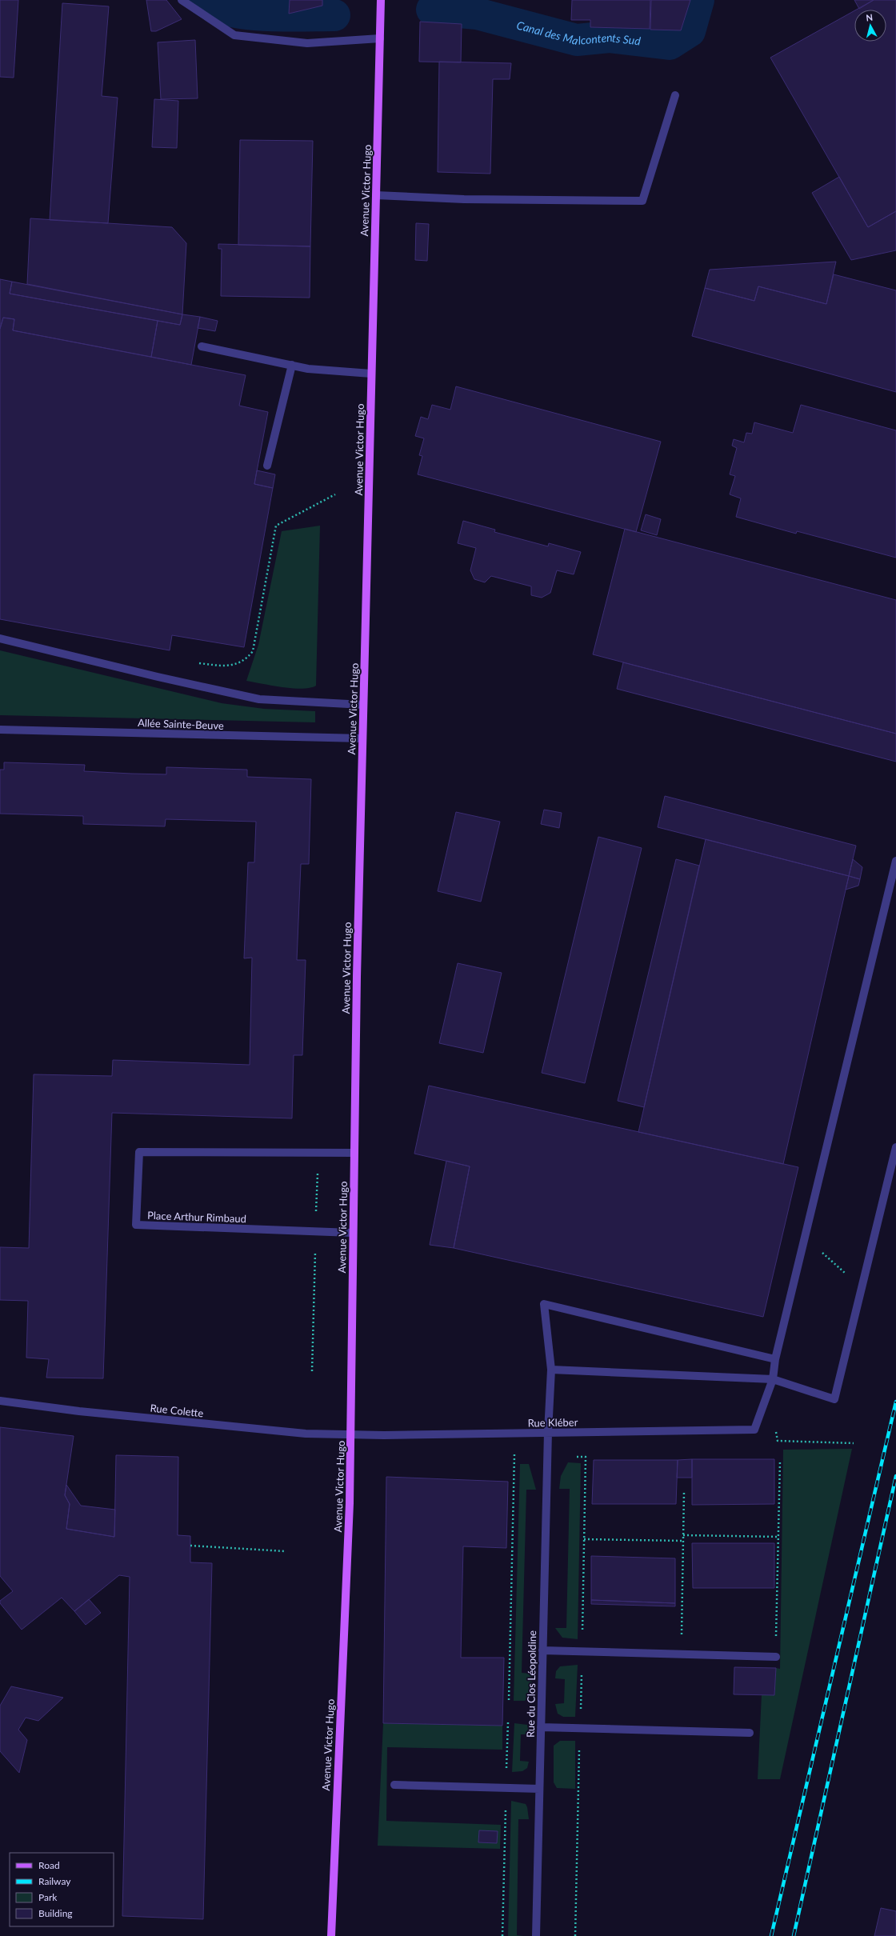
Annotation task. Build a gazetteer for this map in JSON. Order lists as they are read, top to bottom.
{
  "streets": {
    "main road": ["Avenue Victor Hugo"],
    "street": [
      "Allée Sainte-Beuve",
      "Place Arthur Rimbaud",
      "Rue Colette",
      "Rue Kléber",
      "Rue du Clos Léopoldine"
    ]
  },
  "crossings": [
    ["Avenue Victor Hugo", "Allée Sainte-Beuve"],
    ["Avenue Victor Hugo", "Place Arthur Rimbaud"],
    ["Avenue Victor Hugo", "Rue Colette"],
    ["Avenue Victor Hugo", "Rue Kléber"],
    ["Rue Colette", "Rue Kléber"],
    ["Rue Kléber", "Rue du Clos Léopoldine"]
  ],
  "water": ["Canal des Malcontents Sud"],
  "legend": [
    "Road",
    "Railway",
    "Park",
    "Building"
  ],
  "north": "top"
}
